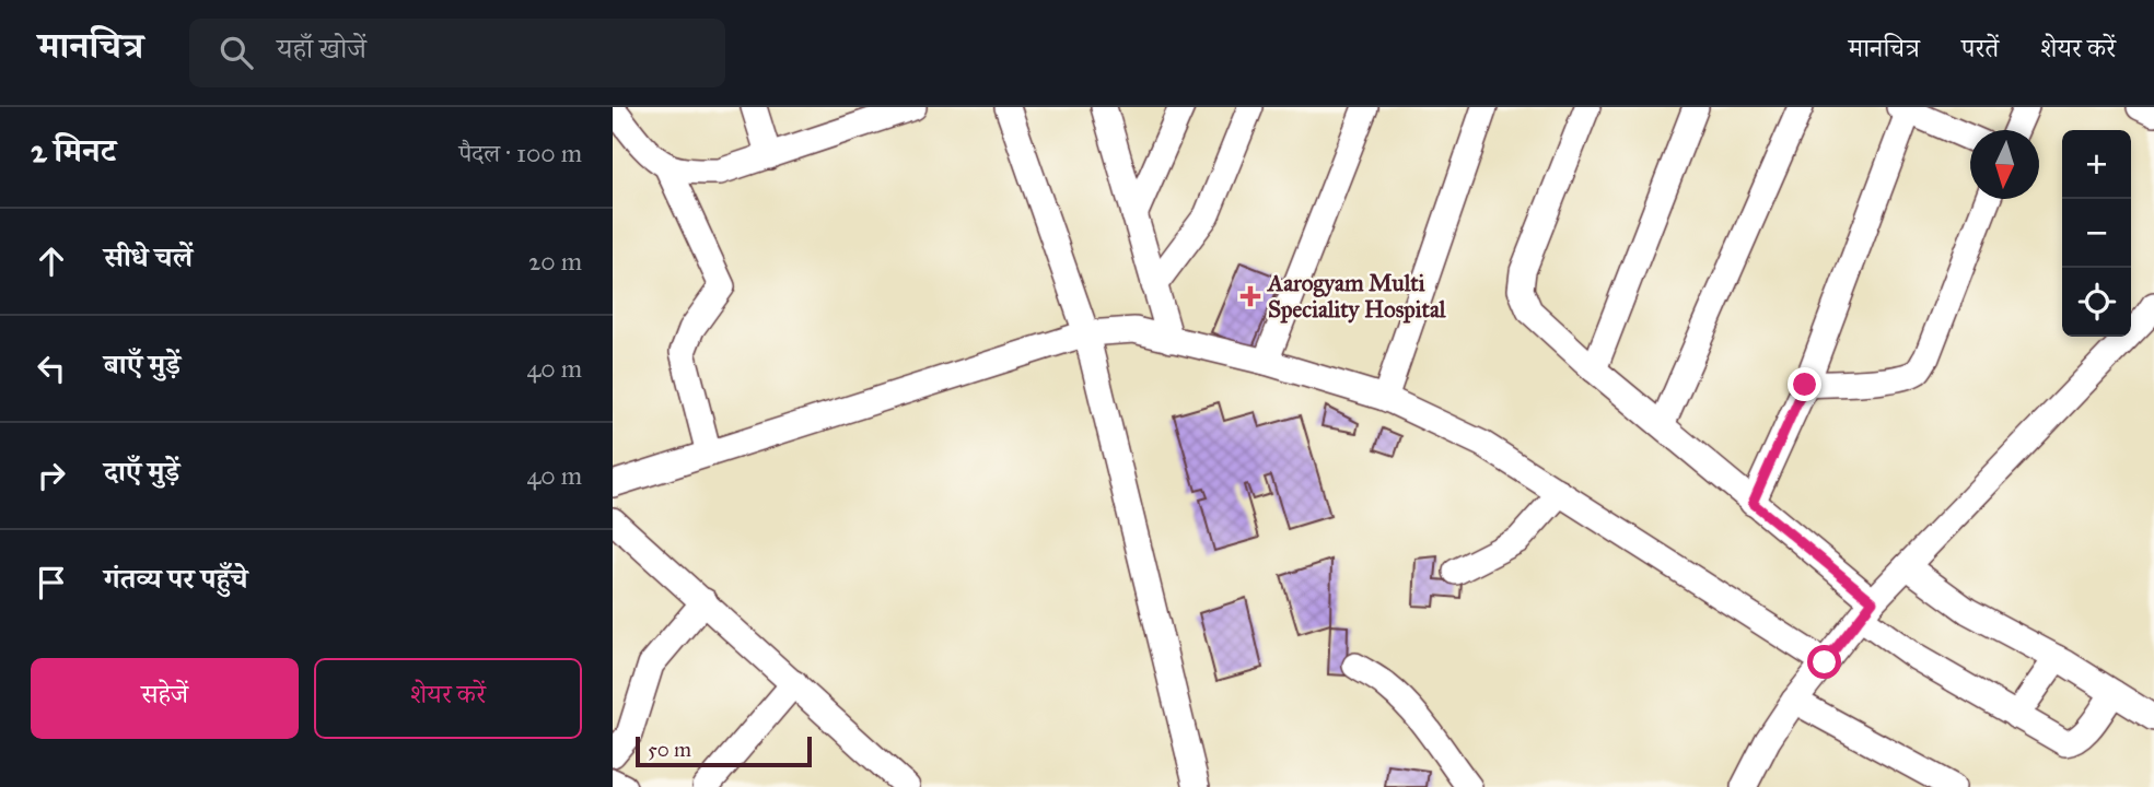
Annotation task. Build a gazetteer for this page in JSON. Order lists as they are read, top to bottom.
{
  "places": {
    "health": ["Aarogyam Multi Speciality Hospital"]
  },
  "scale_bar": "50 m",
  "north": "bottom",
  "page": {
    "header": "मानचित्र",
    "search": "यहाँ खोजें",
    "nav": ["मानचित्र", "परतें", "शेयर करें"],
    "heading": ["2 मिनट", "पैदल · 100 m"],
    "map_buttons": ["+", "−"],
    "list": [
      ["सीधे चलें", "20 m"],
      ["बाएँ मुड़ें", "40 m"],
      ["दाएँ मुड़ें", "40 m"],
      "गंतव्य पर पहुँचे"
    ],
    "buttons": ["सहेजें", "शेयर करें"],
    "scale": "50 m"
  }
}
